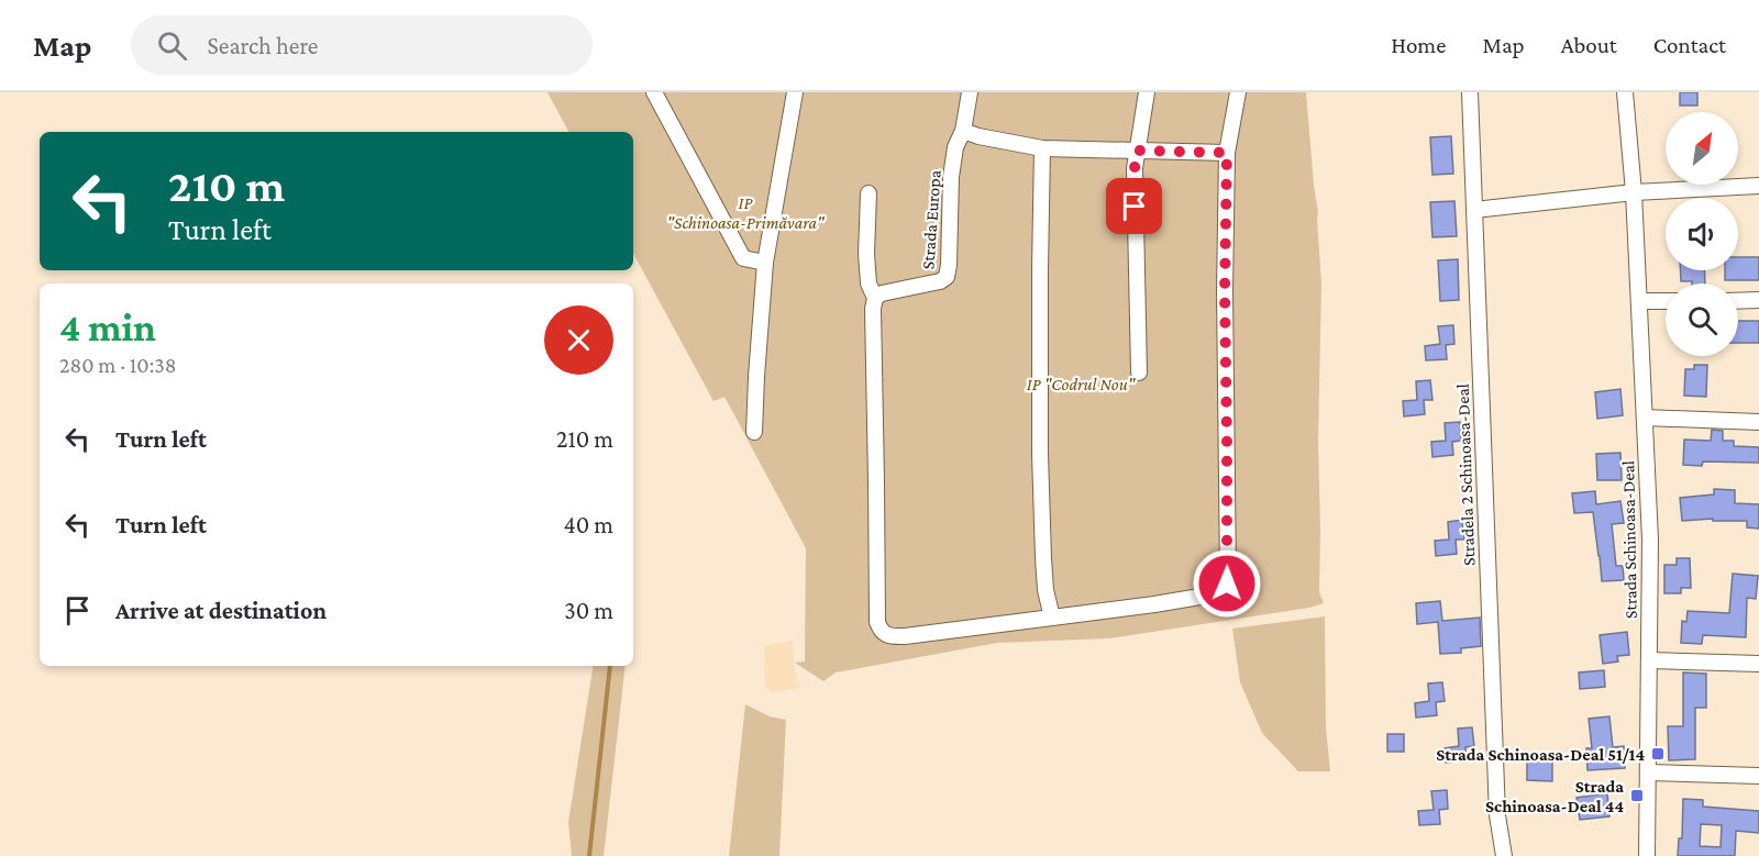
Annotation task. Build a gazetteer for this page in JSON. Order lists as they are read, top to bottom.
{
  "streets": {
    "street": ["Strada Europa", "Stradela 2 Schinoasa-Deal", "Strada Schinoasa-Deal"]
  },
  "parks": ["IP \"Schinoasa-Primăvara\"", "IP \"Codrul Nou\""],
  "places": {
    "transit": ["Strada Schinoasa-Deal 51/14", "Strada Schinoasa-Deal 44"]
  },
  "north": "top right",
  "page": {
    "header": "Map",
    "search": "Search here",
    "nav": [
      "Home",
      "Map",
      "About",
      "Contact"
    ],
    "turn": ["210 m", "Turn left"],
    "heading": ["4 min", "280 m · 10:38"],
    "list": [
      {
        "name": "Turn left",
        "value": "210 m"
      },
      {
        "name": "Turn left",
        "value": "40 m"
      },
      {
        "name": "Arrive at destination",
        "value": "30 m"
      }
    ]
  }
}
